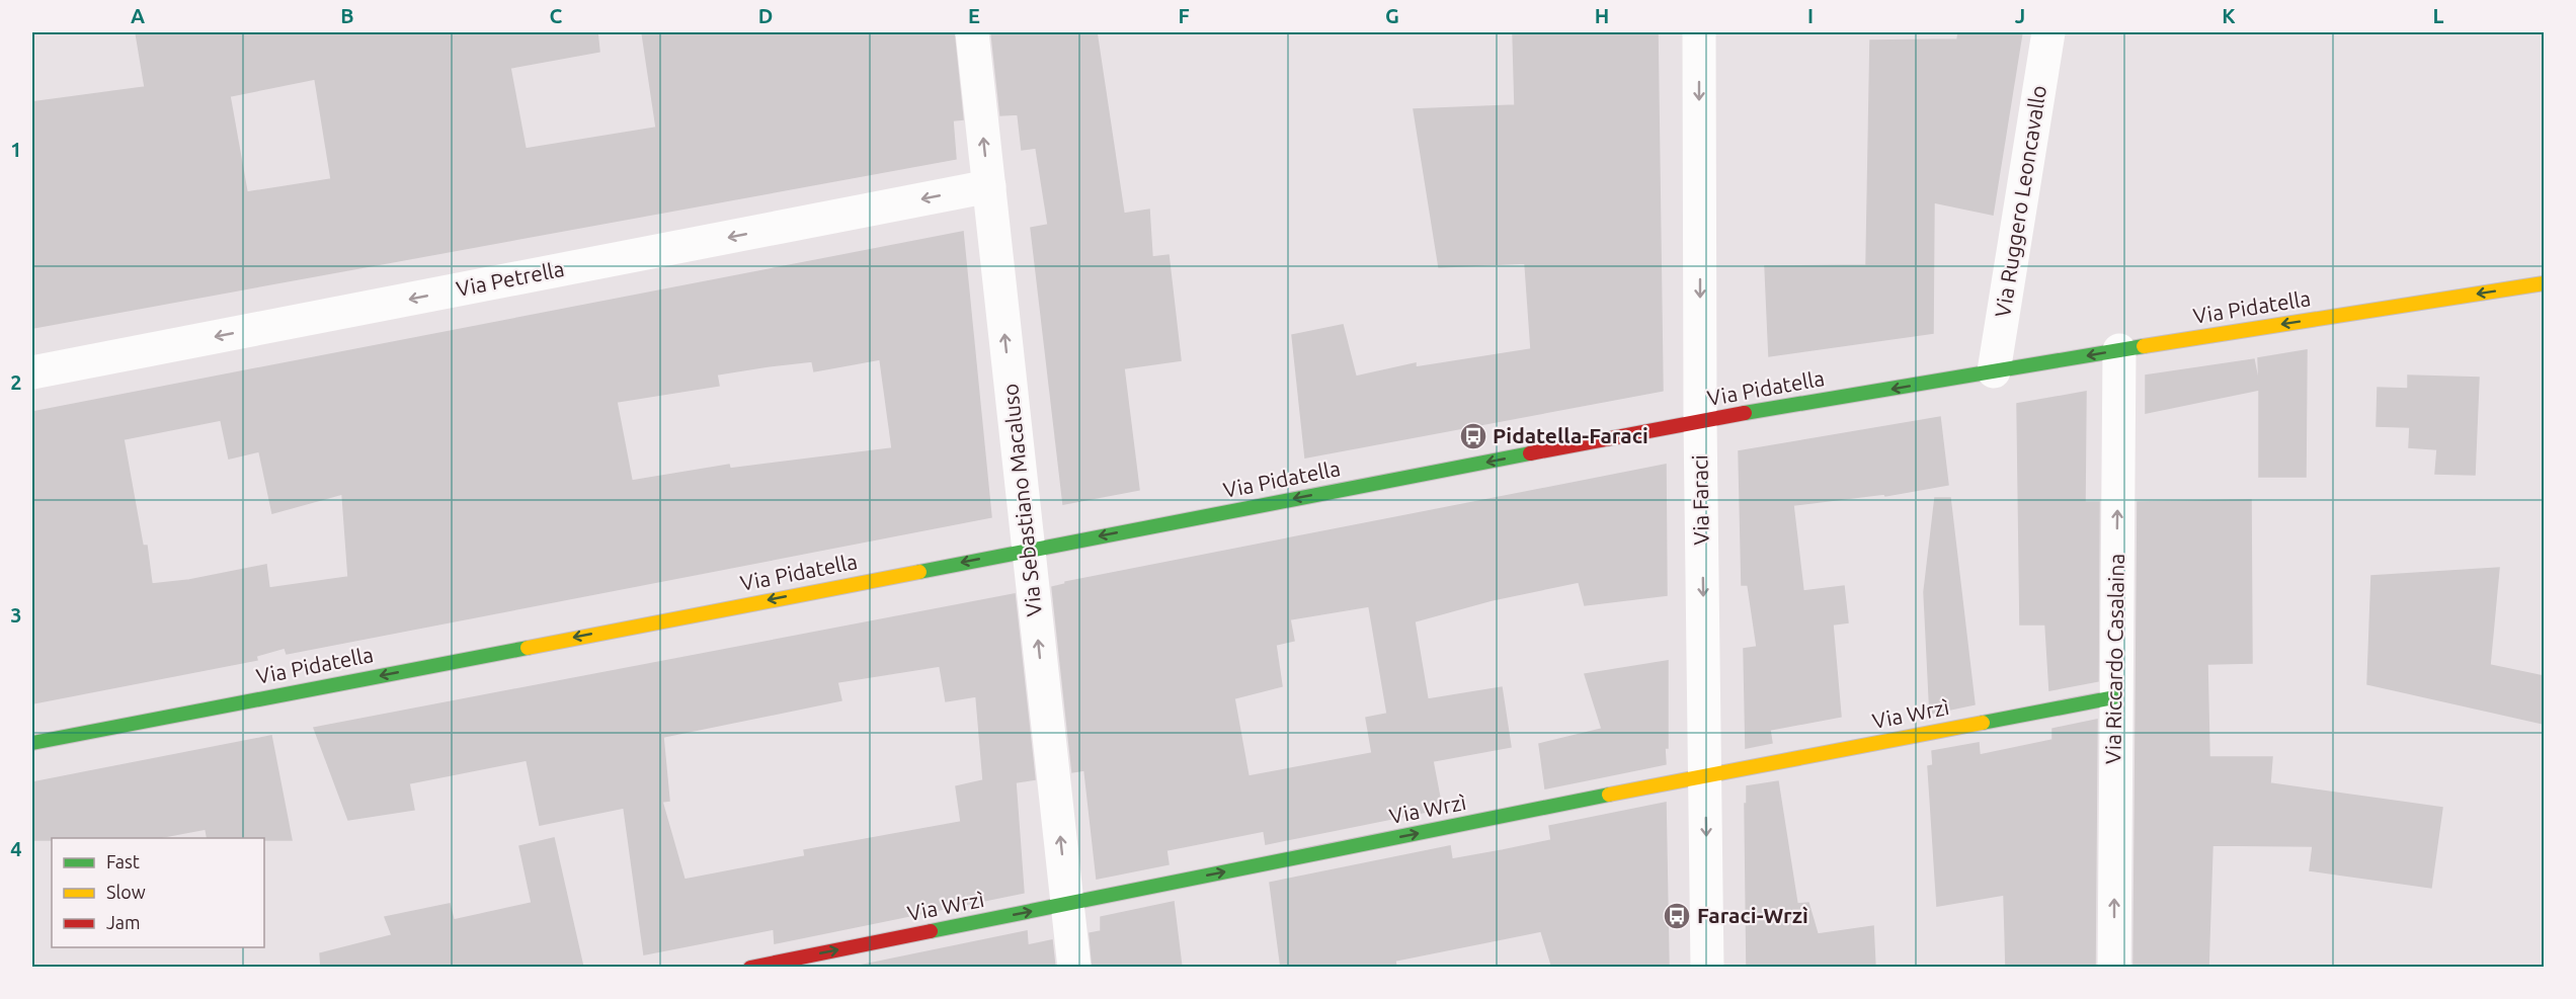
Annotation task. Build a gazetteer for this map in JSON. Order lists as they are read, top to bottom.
{
  "streets": {
    "street": [
      "Via Ruggero Leoncavallo",
      "Via Petrella",
      "Via Pidatella",
      "Via Sebastiano Macaluso",
      "Via Faraci",
      "Via Riccardo Casalaina",
      "Via Wrzì"
    ]
  },
  "crossings": [
    ["Via Ruggero Leoncavallo", "Via Pidatella"],
    ["Via Petrella", "Via Sebastiano Macaluso"],
    ["Via Pidatella", "Via Sebastiano Macaluso"],
    ["Via Pidatella", "Via Faraci"],
    ["Via Pidatella", "Via Riccardo Casalaina"],
    ["Via Sebastiano Macaluso", "Via Wrzì"],
    ["Via Faraci", "Via Wrzì"],
    ["Via Riccardo Casalaina", "Via Wrzì"]
  ],
  "one_way": [
    "Via Petrella",
    "Via Pidatella",
    "Via Sebastiano Macaluso",
    "Via Faraci",
    "Via Riccardo Casalaina",
    "Via Wrzì"
  ],
  "places": {
    "bus stop": ["Pidatella-Faraci", "Faraci-Wrzì"]
  },
  "legend": ["Fast", "Slow", "Jam"],
  "grid": {
    "columns": [
      "A",
      "B",
      "C",
      "D",
      "E",
      "F",
      "G",
      "H",
      "I",
      "J",
      "K",
      "L"
    ],
    "rows": [
      "1",
      "2",
      "3",
      "4"
    ]
  }
}
